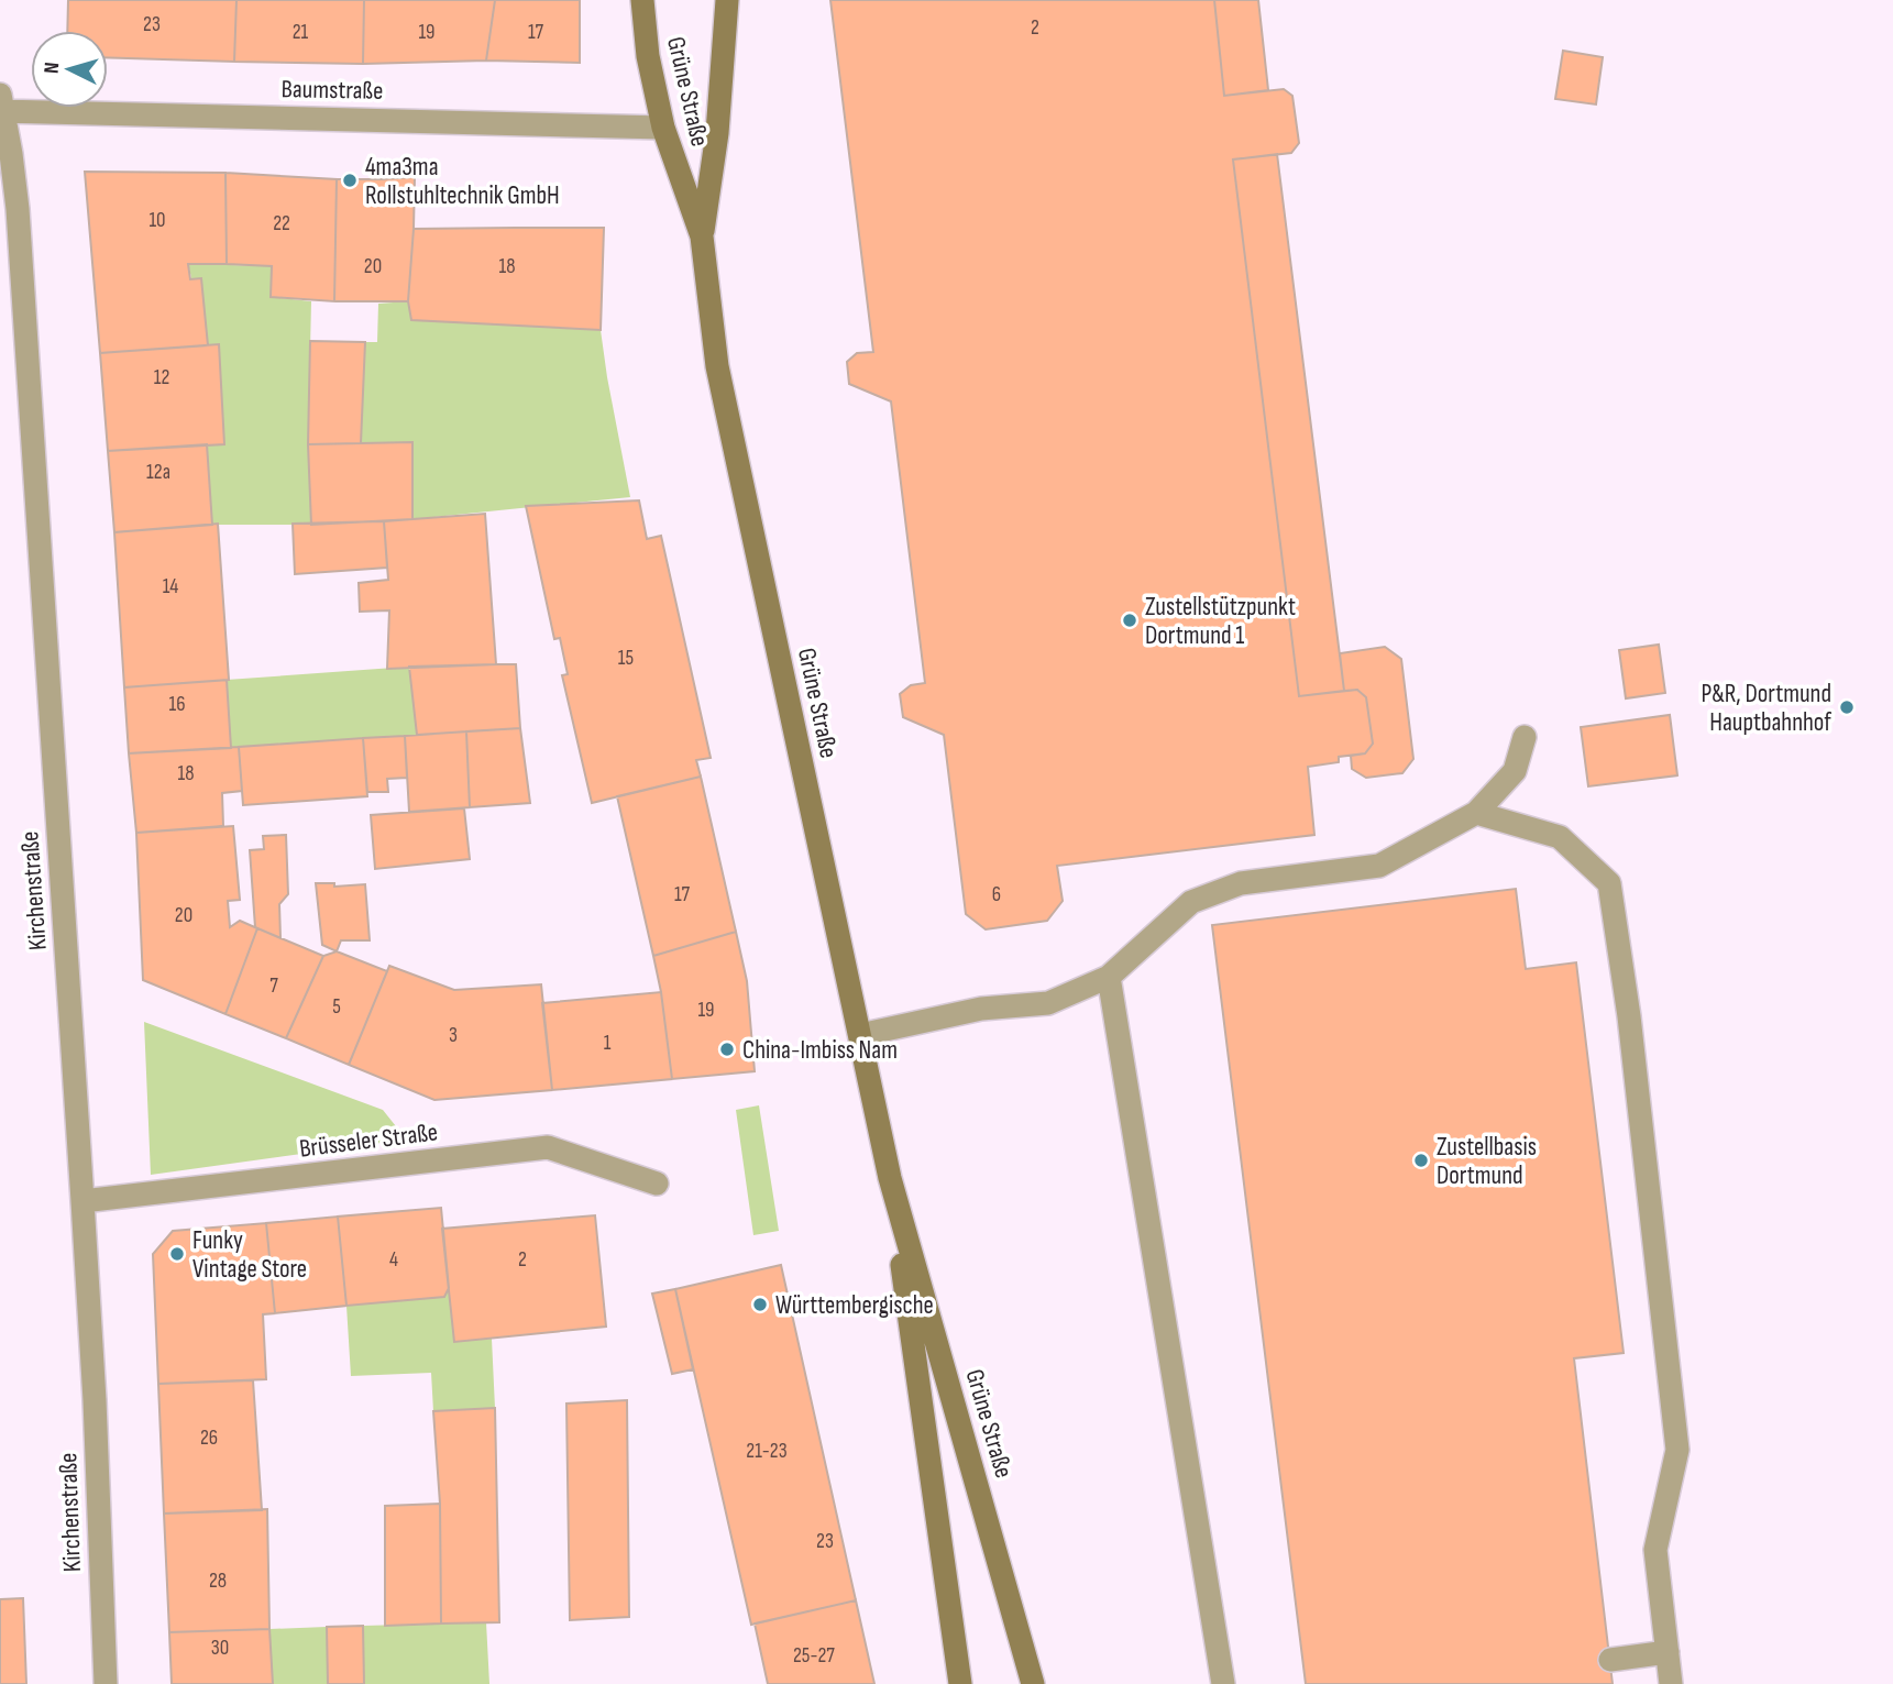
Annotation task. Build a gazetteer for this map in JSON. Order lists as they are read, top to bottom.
{
  "streets": {
    "main road": ["Grüne Straße"],
    "street": ["Baumstraße", "Kirchenstraße", "Brüsseler Straße"]
  },
  "crossings": [
    ["Baumstraße", "Grüne Straße"],
    ["Baumstraße", "Kirchenstraße"],
    ["Kirchenstraße", "Brüsseler Straße"]
  ],
  "places": [
    "4ma3ma Rollstuhltechnik GmbH",
    "Zustellstützpunkt Dortmund 1",
    "P&R, Dortmund Hauptbahnhof",
    "China-Imbiss Nam",
    "Zustellbasis Dortmund",
    "Funky Vintage Store",
    "Württembergische"
  ],
  "house_numbers": [
    "23",
    "2",
    "21",
    "19",
    "17",
    "10",
    "22",
    "20",
    "18",
    "12",
    "12a",
    "14",
    "15",
    "16",
    "18",
    "17",
    "6",
    "20",
    "7",
    "5",
    "19",
    "3",
    "1",
    "4",
    "2",
    "26",
    "21-23",
    "23",
    "28",
    "30",
    "25-27"
  ],
  "north": "left"
}
